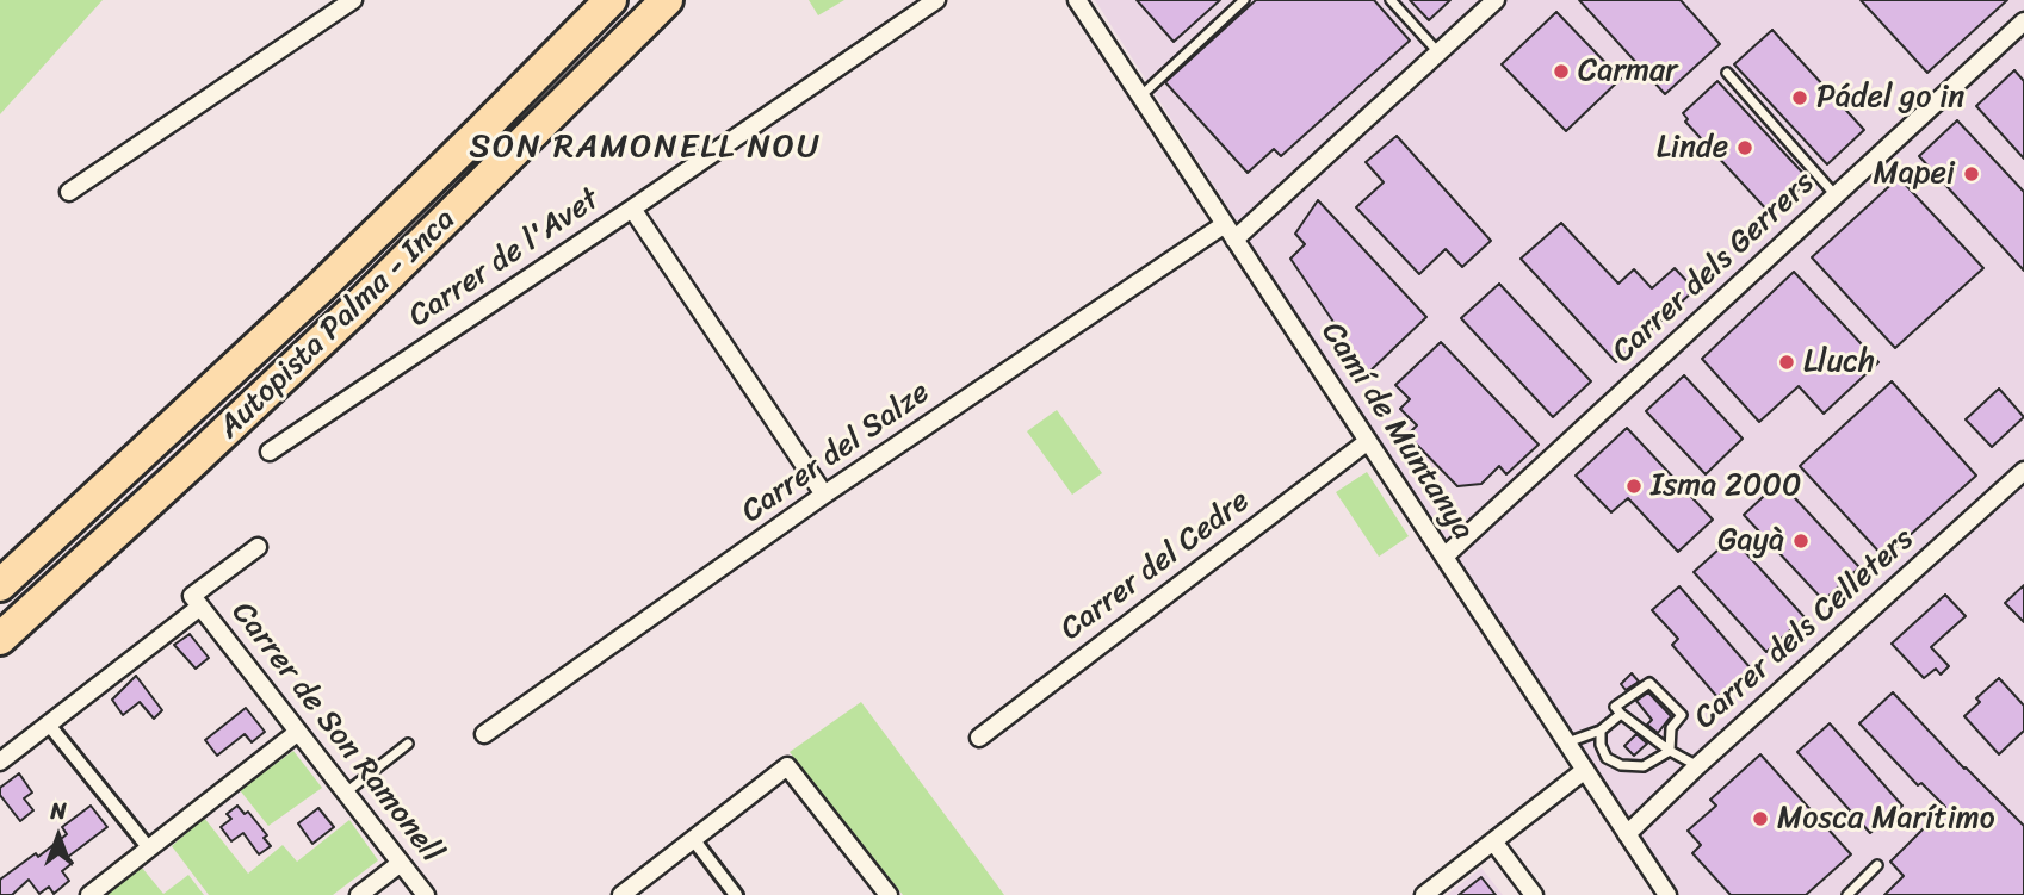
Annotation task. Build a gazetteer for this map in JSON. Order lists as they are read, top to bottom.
{
  "streets": {
    "highway": ["Autopista Palma - Inca"],
    "street": [
      "Carrer de l'Avet",
      "Carrer dels Gerrers",
      "Camí de Muntanya",
      "Carrer del Salze",
      "Carrer del Cedre",
      "Carrer dels Celleters",
      "Carrer de Son Ramonell"
    ]
  },
  "crossings": [
    ["Carrer dels Gerrers", "Camí de Muntanya"],
    ["Camí de Muntanya", "Carrer del Salze"],
    ["Camí de Muntanya", "Carrer del Cedre"],
    ["Camí de Muntanya", "Carrer dels Celleters"]
  ],
  "districts": ["SON RAMONELL NOU"],
  "places": [
    "Carmar",
    "Pádel go in",
    "Linde",
    "Mapei",
    "Lluch",
    "Isma 2000",
    "Gayà",
    "Mosca Marítimo"
  ],
  "north": "top"
}
